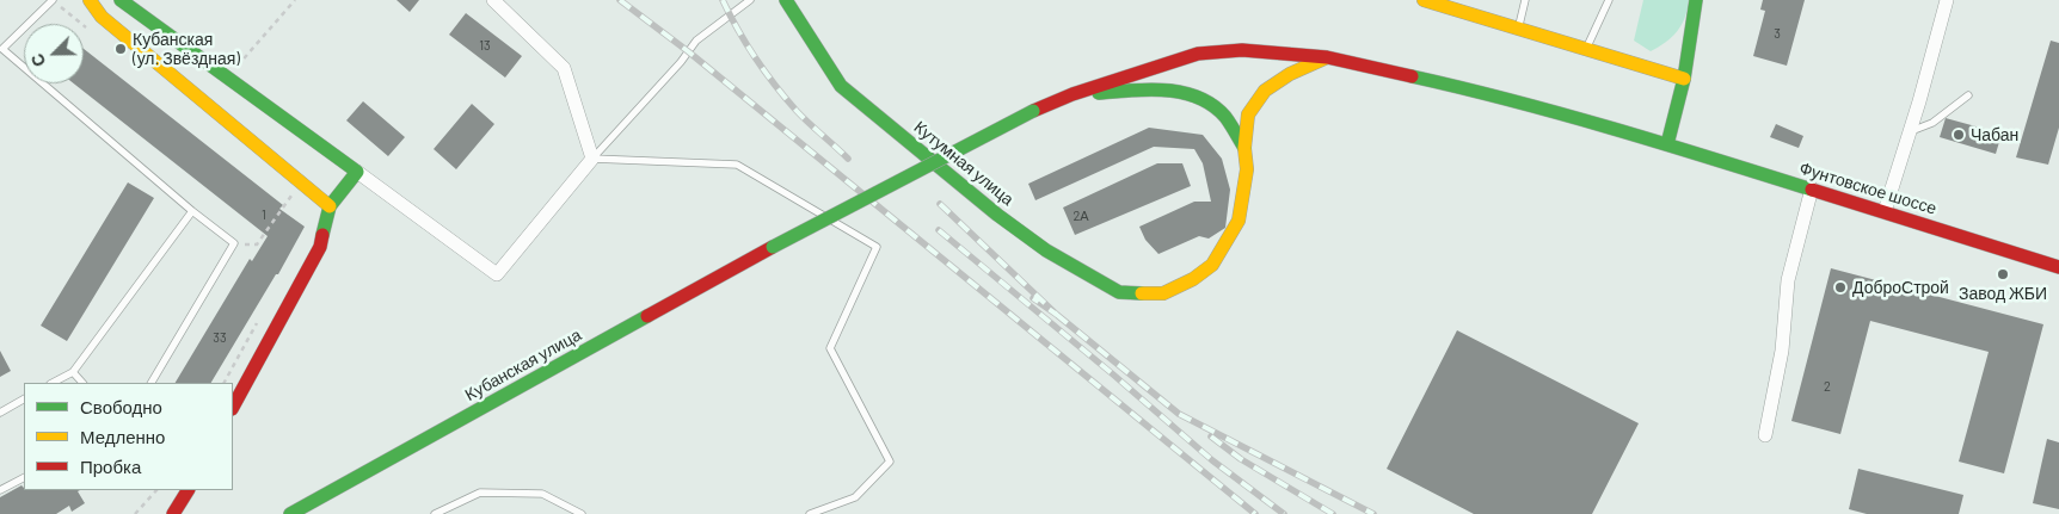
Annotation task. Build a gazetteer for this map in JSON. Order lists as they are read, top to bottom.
{
  "streets": {
    "main road": ["Кутумная улица", "Фунтовское шоссе", "Кубанская улица"]
  },
  "crossings": [
    ["Фунтовское шоссе", "Кубанская улица"]
  ],
  "places": [
    "Кубанская (ул. Звёздная)",
    "Чабан",
    "Завод ЖБИ",
    "ДоброСтрой"
  ],
  "house_numbers": [
    "3",
    "13",
    "1",
    "2А",
    "33",
    "2"
  ],
  "legend": ["Свободно", "Медленно", "Пробка"],
  "north": "bottom left"
}
